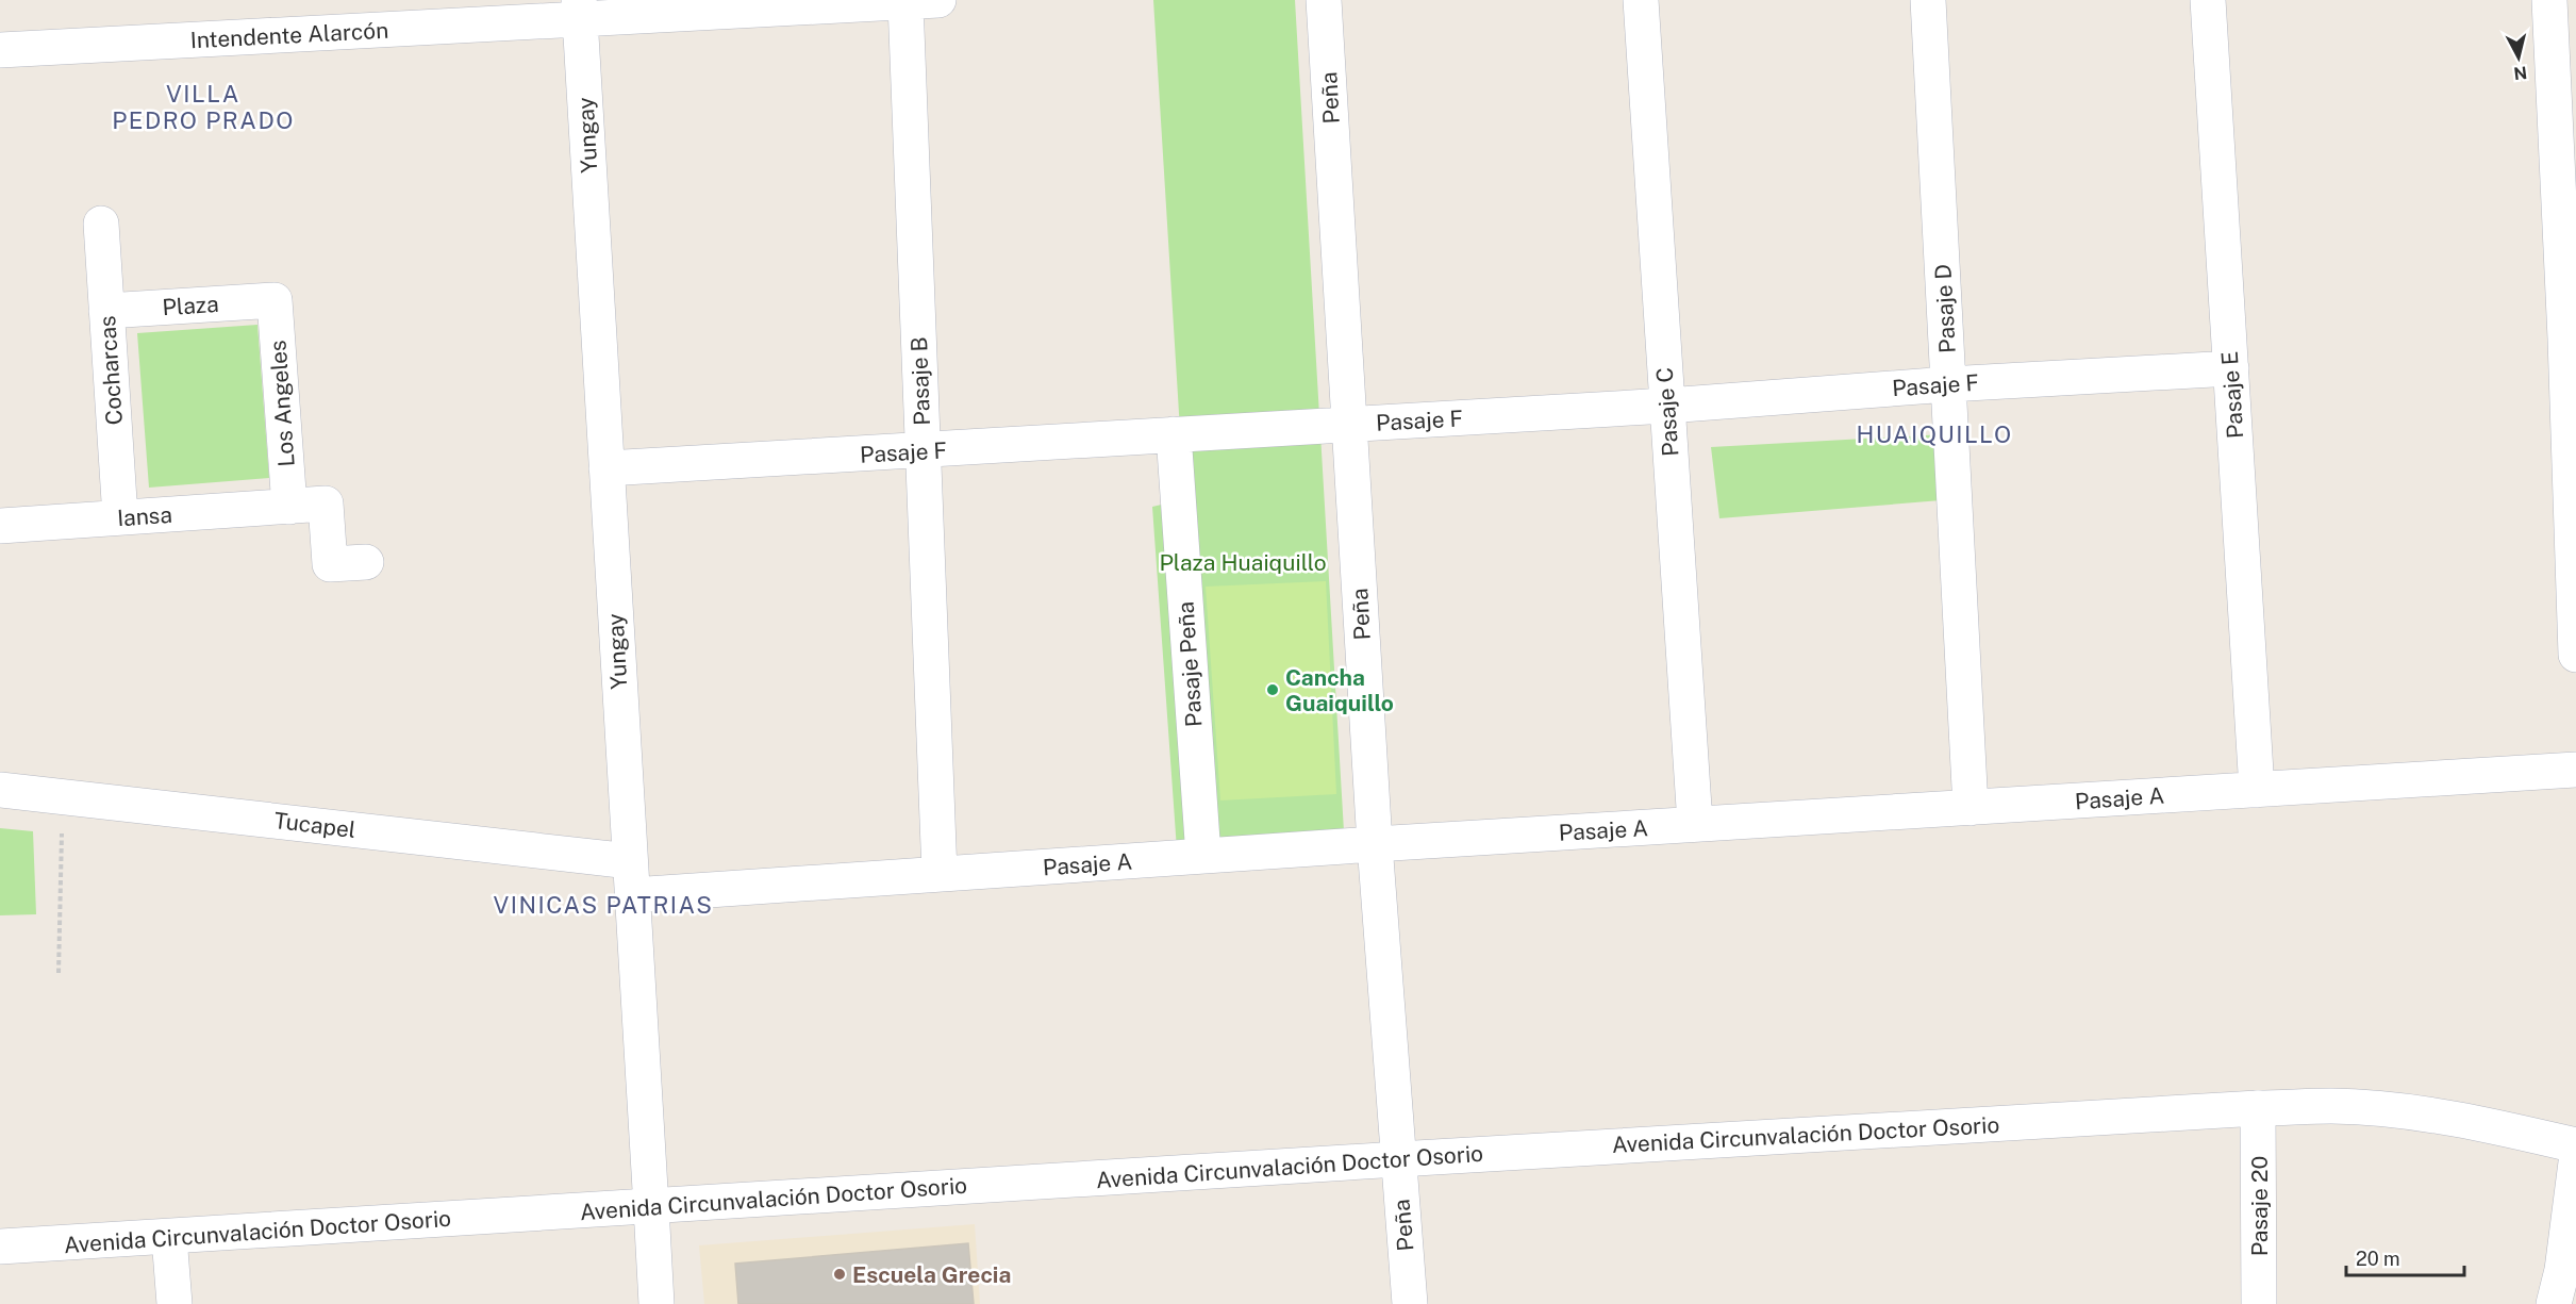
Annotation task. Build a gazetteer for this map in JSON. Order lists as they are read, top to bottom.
{
  "streets": {
    "street": [
      "Intendente Alarcón",
      "Peña",
      "Yungay",
      "Plaza",
      "Pasaje D",
      "Cocharcas",
      "Pasaje B",
      "Pasaje F",
      "Pasaje E",
      "Los Angeles",
      "Pasaje C",
      "Iansa",
      "Pasaje Peña",
      "Pasaje A",
      "Tucapel",
      "Avenida Circunvalación Doctor Osorio",
      "Pasaje 20"
    ]
  },
  "crossings": [
    ["Intendente Alarcón", "Yungay"],
    ["Peña", "Pasaje F"],
    ["Peña", "Pasaje A"],
    ["Peña", "Avenida Circunvalación Doctor Osorio"],
    ["Yungay", "Pasaje F"],
    ["Yungay", "Pasaje A"],
    ["Yungay", "Tucapel"],
    ["Yungay", "Avenida Circunvalación Doctor Osorio"],
    ["Plaza", "Cocharcas"],
    ["Plaza", "Los Angeles"],
    ["Pasaje D", "Pasaje F"],
    ["Pasaje D", "Pasaje A"],
    ["Cocharcas", "Iansa"],
    ["Pasaje B", "Pasaje F"],
    ["Pasaje B", "Pasaje A"],
    ["Pasaje F", "Pasaje E"],
    ["Pasaje F", "Pasaje C"],
    ["Pasaje F", "Pasaje Peña"],
    ["Pasaje E", "Pasaje A"],
    ["Los Angeles", "Iansa"],
    ["Pasaje C", "Pasaje A"],
    ["Pasaje Peña", "Pasaje A"],
    ["Avenida Circunvalación Doctor Osorio", "Pasaje 20"]
  ],
  "districts": ["VILLA PEDRO PRADO", "HUAIQUILLO", "VINICAS PATRIAS"],
  "parks": ["Plaza Huaiquillo"],
  "places": ["Cancha Guaiquillo", "Escuela Grecia"],
  "scale_bar": "20 m",
  "north": "bottom"
}
